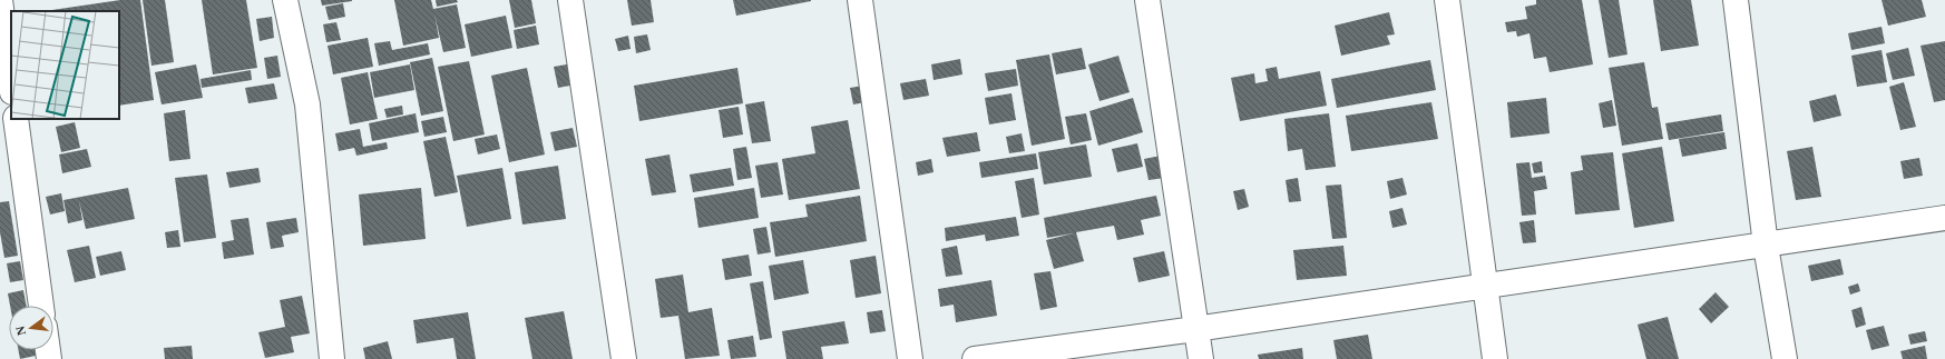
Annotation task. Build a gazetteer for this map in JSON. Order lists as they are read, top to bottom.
{
  "north": "left"
}
